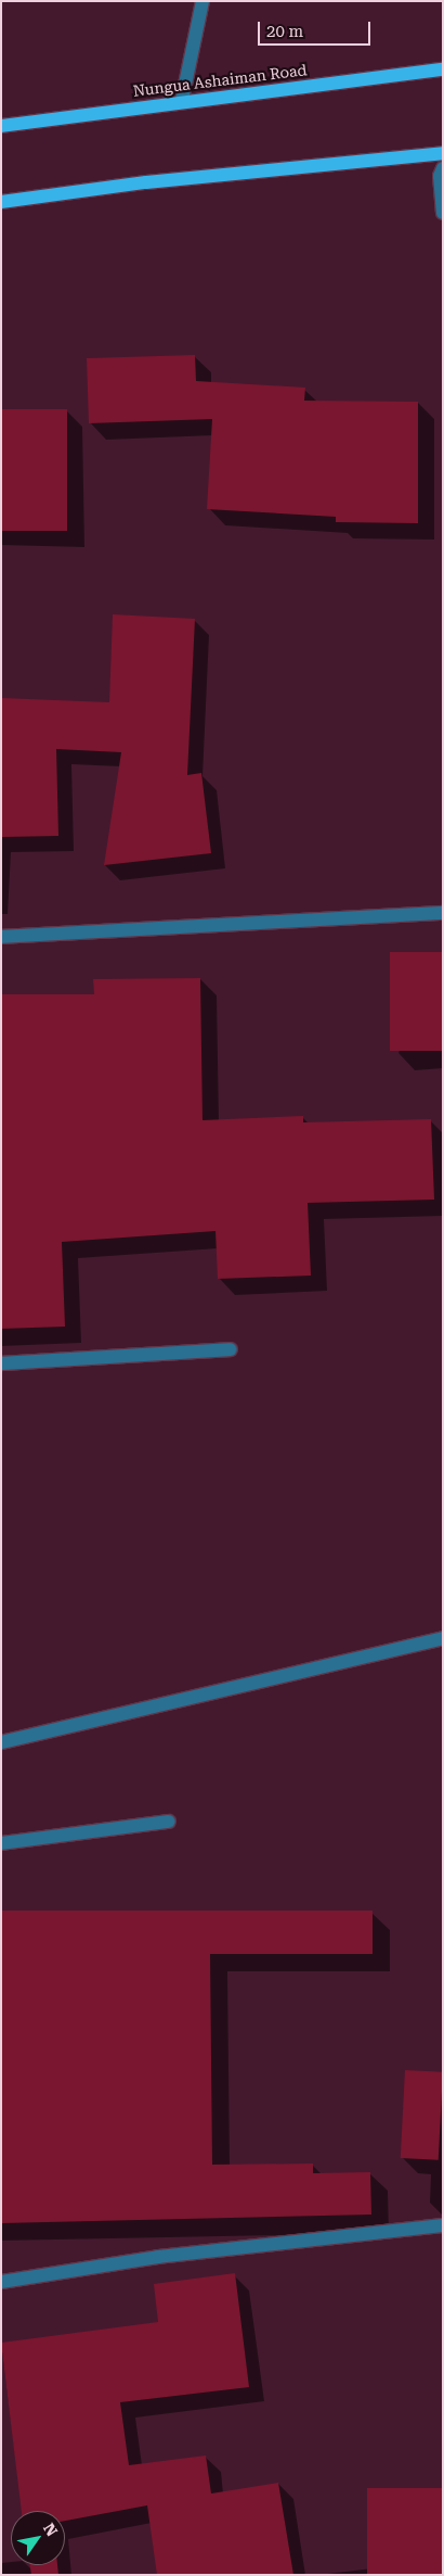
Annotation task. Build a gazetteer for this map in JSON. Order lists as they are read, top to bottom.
{
  "streets": {
    "main road": ["Nungua Ashaiman Road"]
  },
  "scale_bar": "20 m",
  "north": "top right"
}
